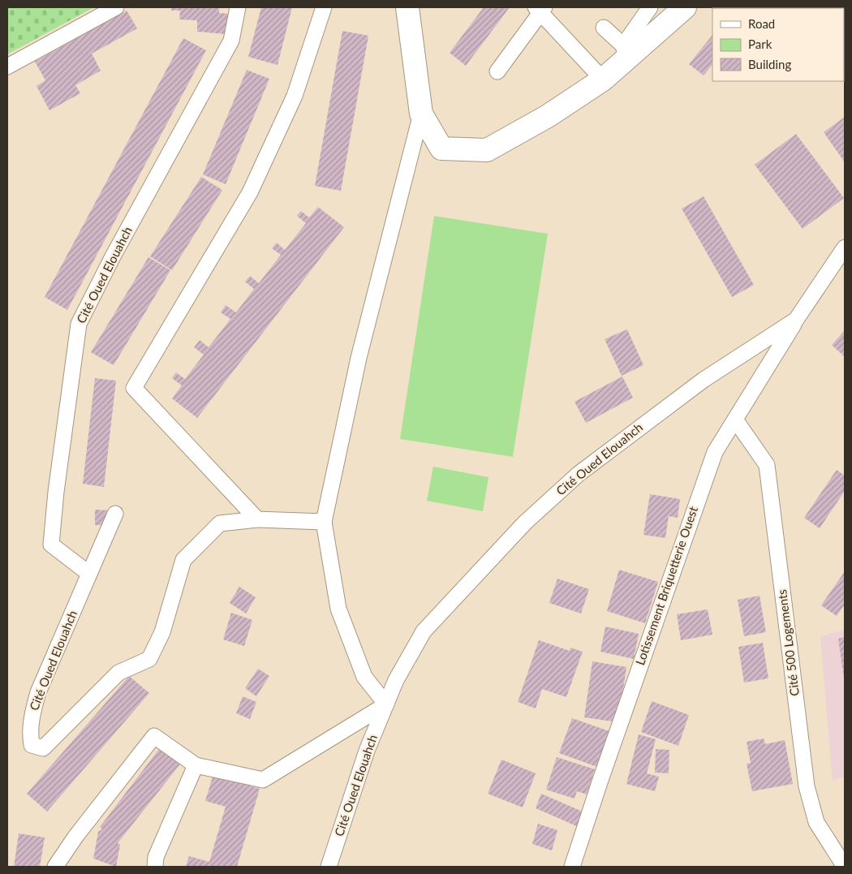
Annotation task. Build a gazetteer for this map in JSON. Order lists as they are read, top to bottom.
{
  "streets": {
    "street": ["Cité Oued Elouahch", "Lotissement Briquetterie Ouest", "Cité 500 Logements"]
  },
  "crossings": [
    ["Cité Oued Elouahch", "Lotissement Briquetterie Ouest"],
    ["Lotissement Briquetterie Ouest", "Cité 500 Logements"]
  ],
  "legend": ["Road", "Park", "Building"]
}
